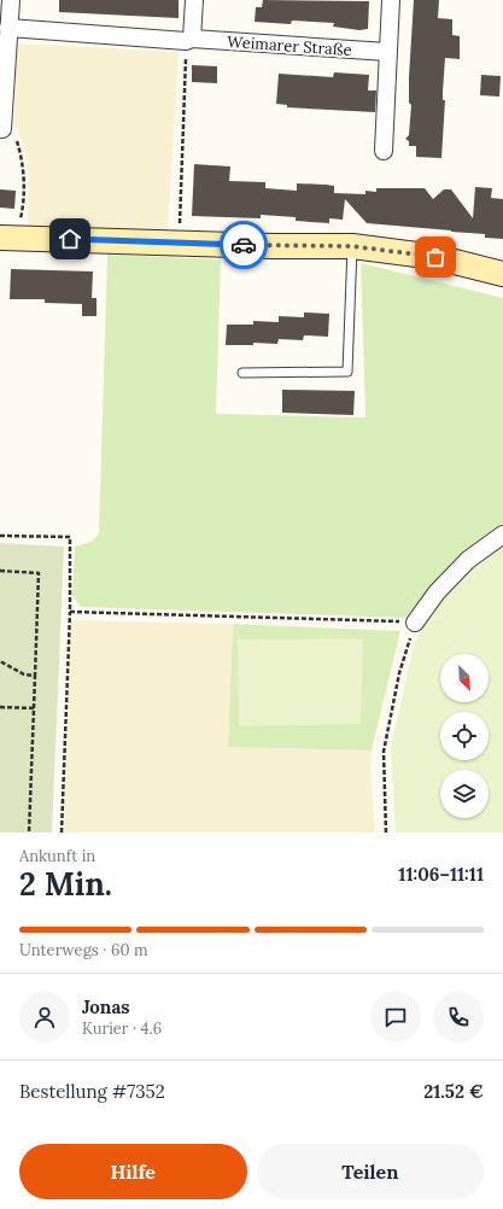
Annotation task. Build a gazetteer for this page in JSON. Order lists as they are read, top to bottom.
{
  "streets": {
    "street": ["Weimarer Straße"]
  },
  "north": "bottom right",
  "page": {
    "heading": ["2 Min.", "Ankunft in", "11:06–11:11"],
    "panel": [
      "Jonas",
      "Kurier · 4.6",
      "Bestellung #7352",
      "21.52 €"
    ],
    "bar": "Unterwegs · 60 m",
    "buttons": ["Hilfe", "Teilen"]
  }
}
